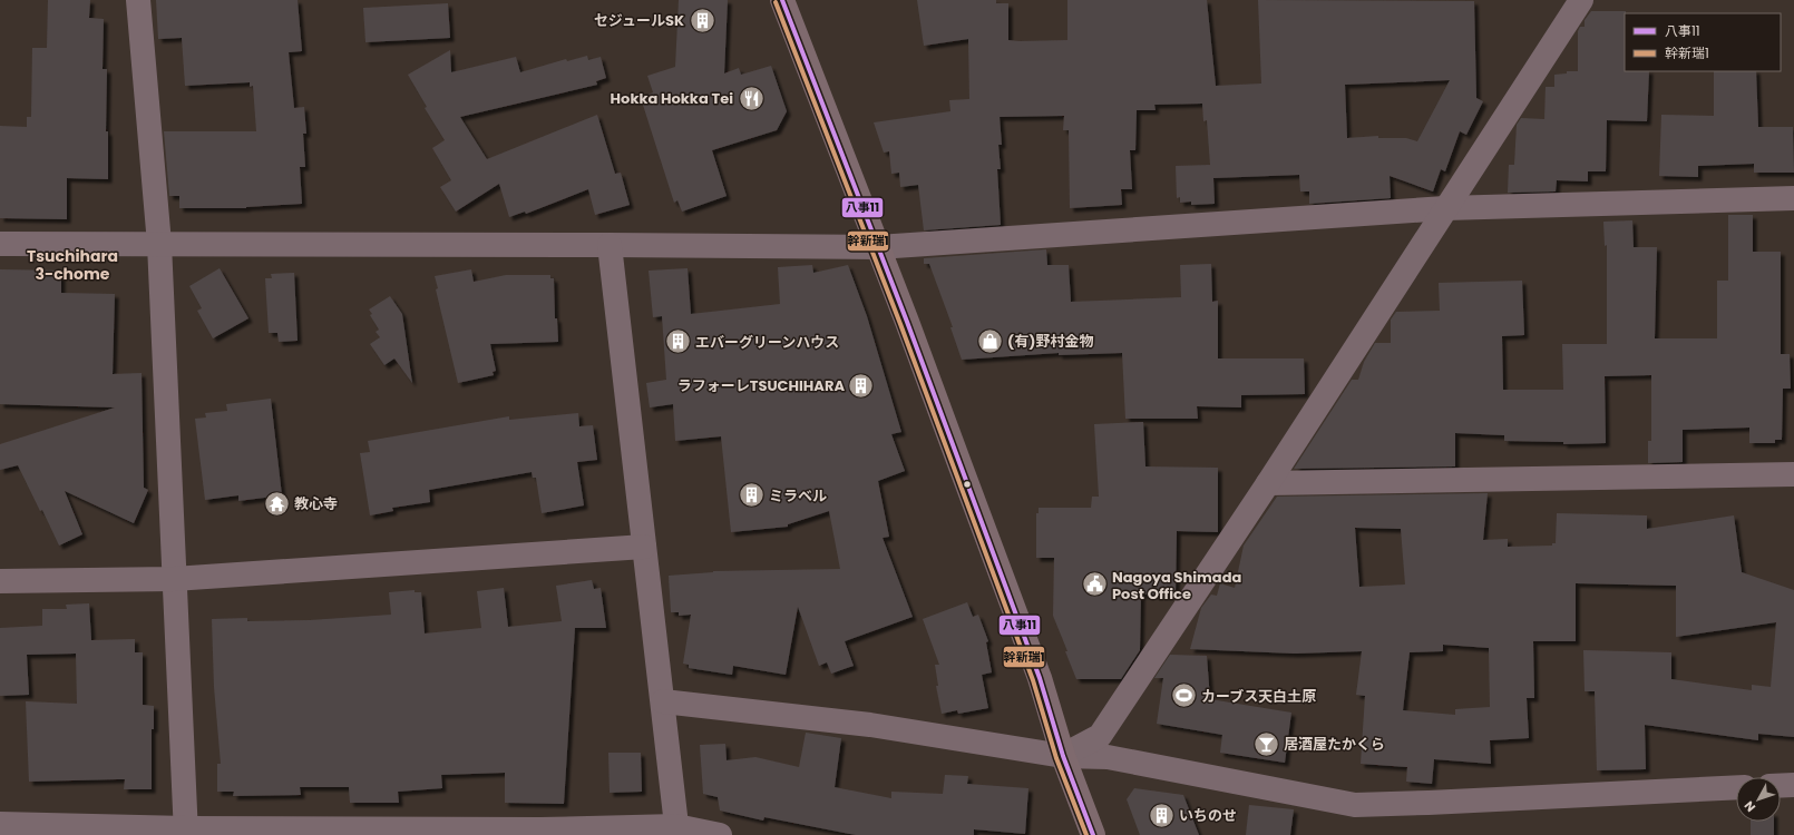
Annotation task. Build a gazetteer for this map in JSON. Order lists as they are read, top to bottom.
{
  "districts": ["Tsuchihara 3-chome"],
  "places": {
    "building": [
      "セジュールSK",
      "エバーグリーンハウス",
      "ラフォーレTSUCHIHARA",
      "ミラベル",
      "いちのせ"
    ],
    "restaurant": ["Hokka Hokka Tei"],
    "shop": ["(有)野村金物"],
    "temple": ["教心寺"],
    "public building": ["Nagoya Shimada Post Office"],
    "sports": ["カーブス天白土原"],
    "bar": ["居酒屋たかくら"]
  },
  "lines": ["transit line 八事11", "transit line 幹新瑞1"],
  "legend": ["八事11", "幹新瑞1"],
  "north": "bottom left"
}
